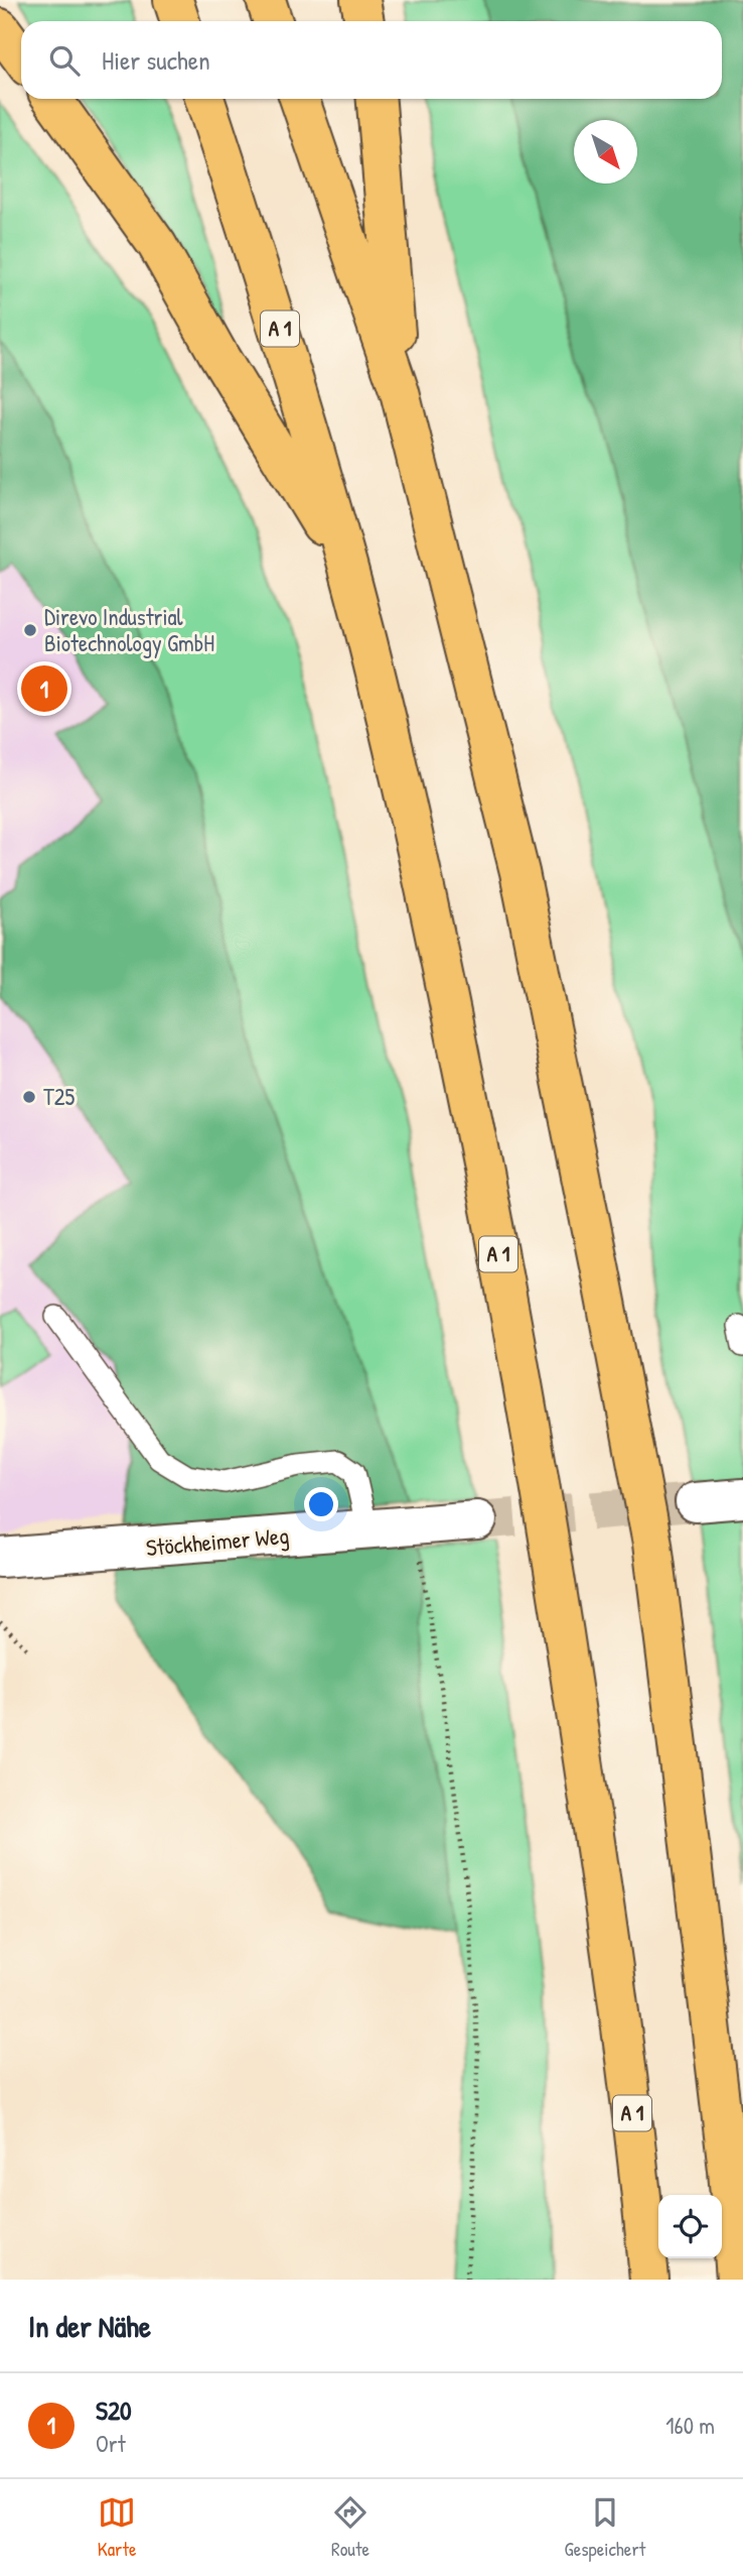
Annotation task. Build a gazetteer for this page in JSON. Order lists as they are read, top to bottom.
{
  "streets": {
    "highway": ["A 1"],
    "street": ["Stöckheimer Weg"]
  },
  "places": ["Direvo Industrial Biotechnology GmbH", "T25"],
  "north": "bottom right",
  "page": {
    "search": "Hier suchen",
    "pins": "1",
    "heading": "In der Nähe",
    "list": [
      {
        "mark": "1",
        "name": "S20",
        "note": "Ort",
        "value": "160 m"
      }
    ],
    "nav": ["Karte", "Route", "Gespeichert"]
  }
}
